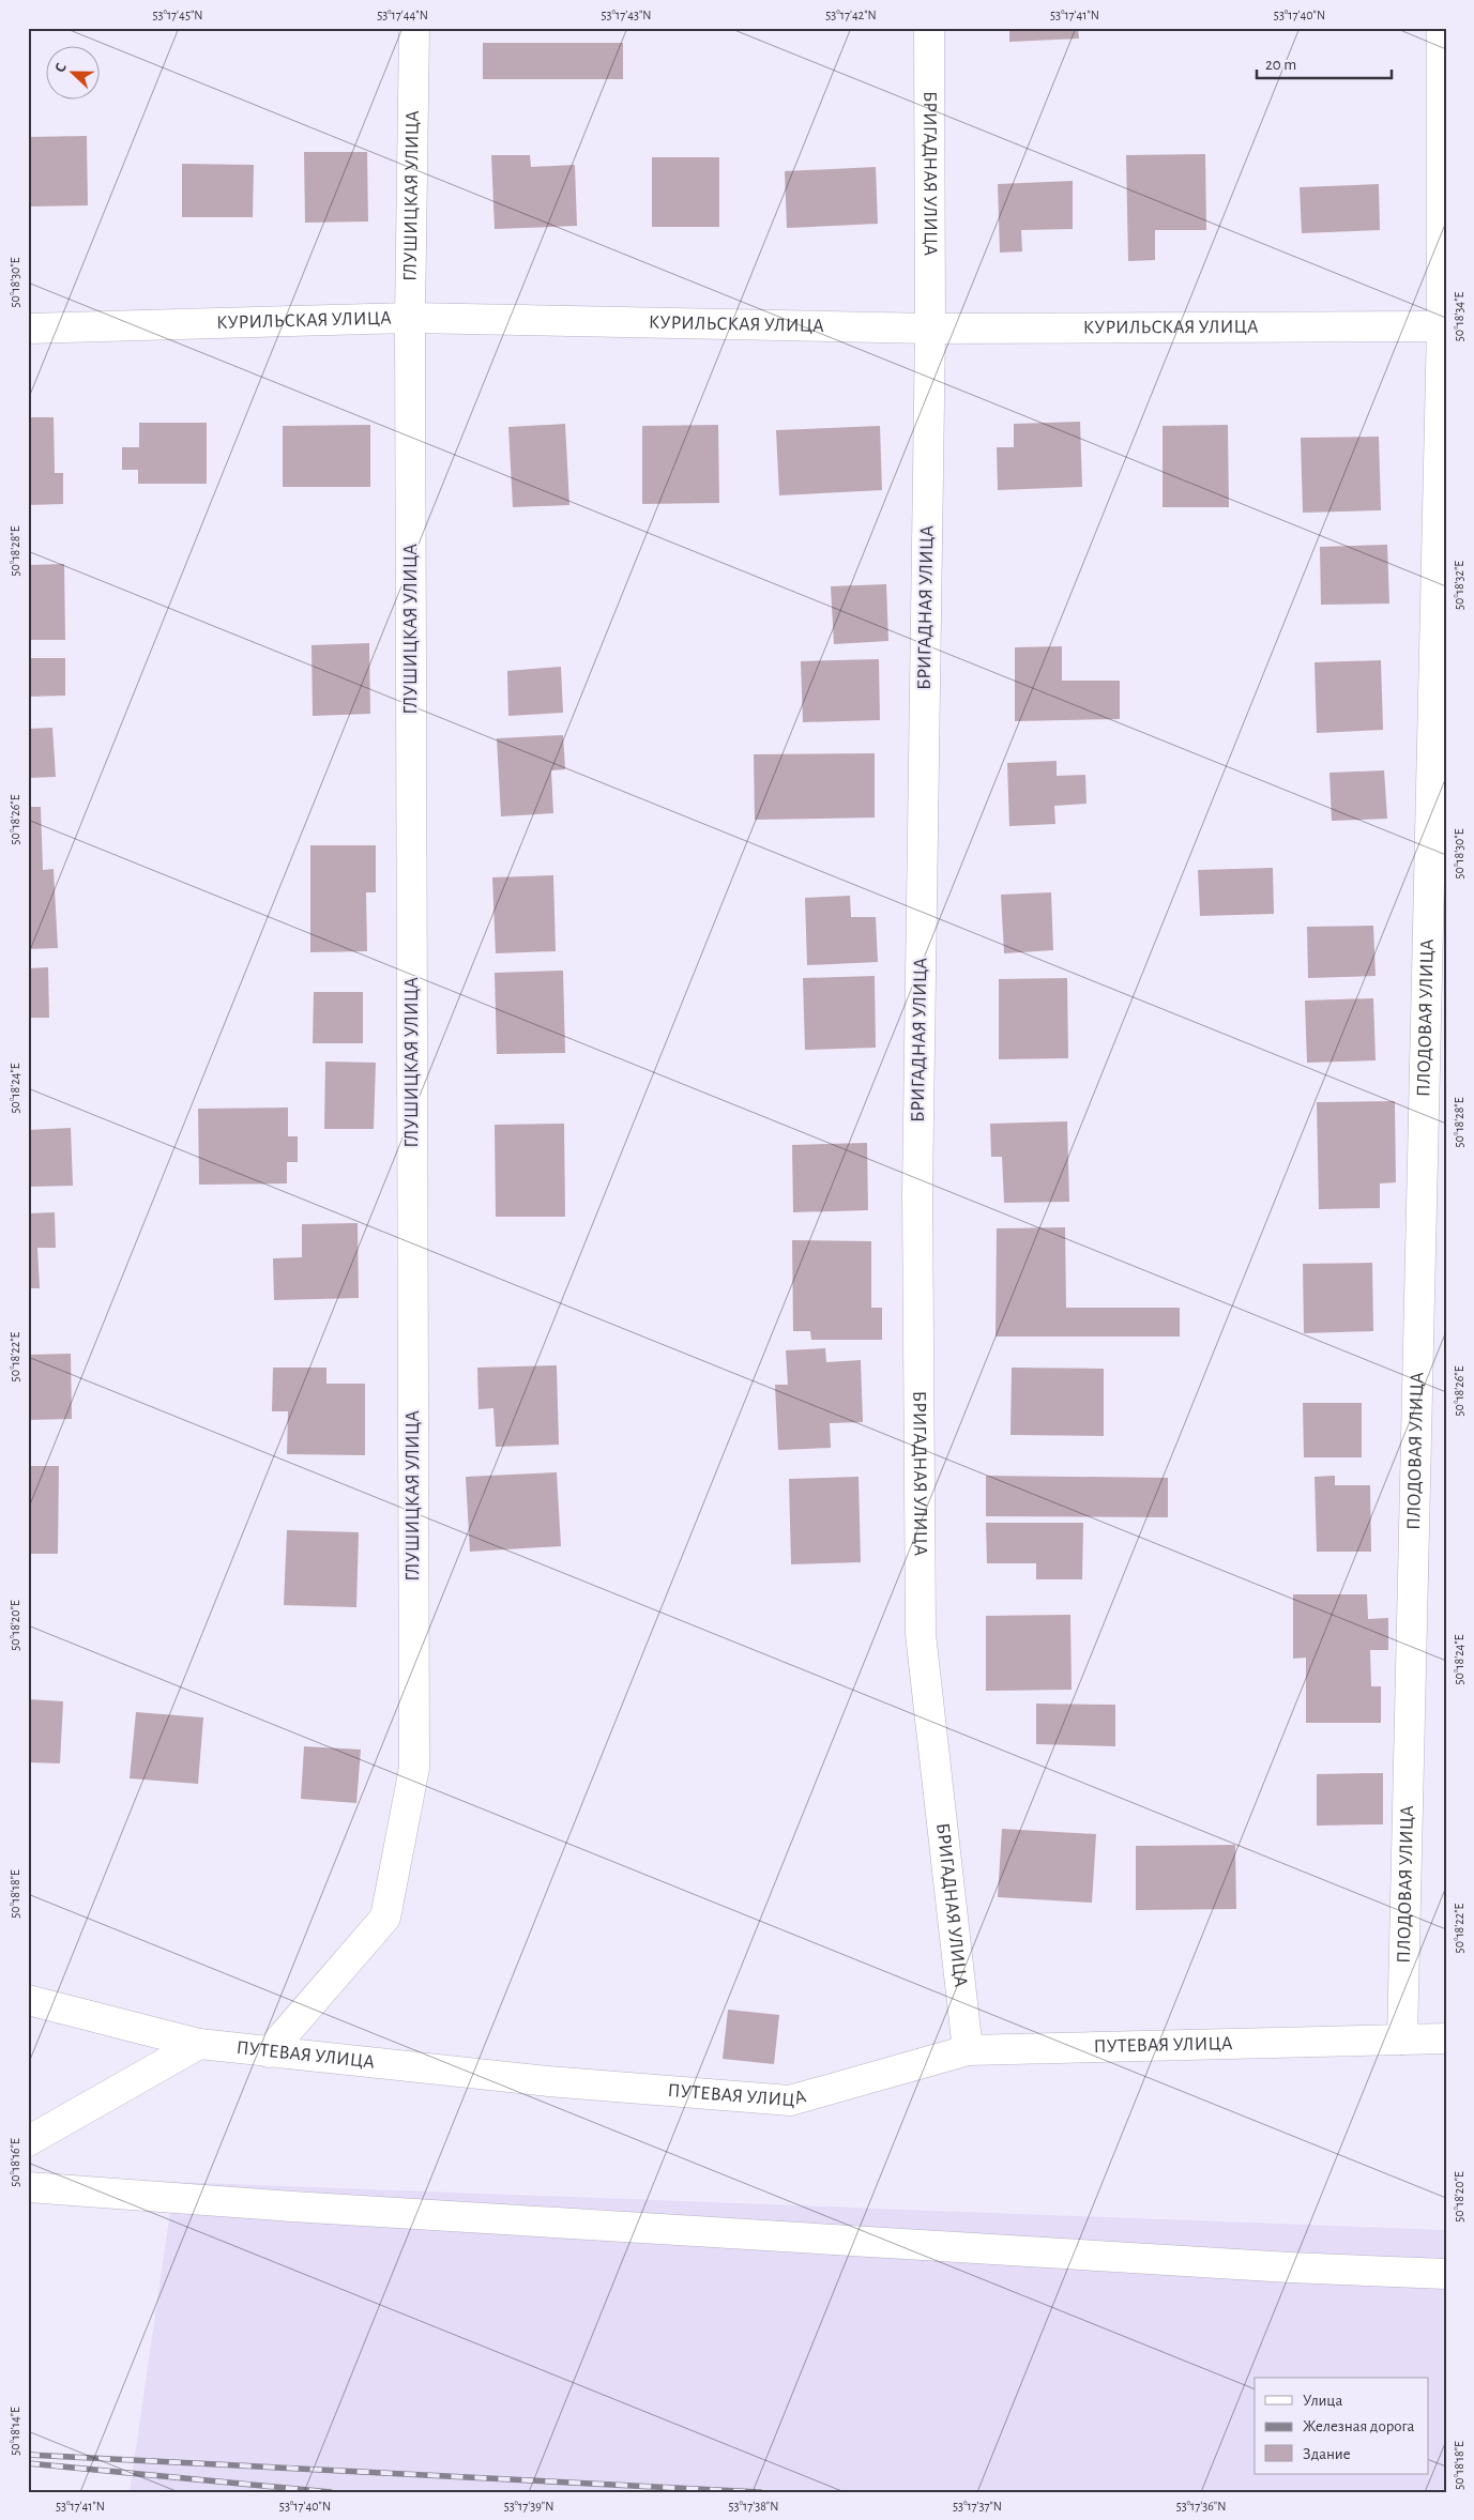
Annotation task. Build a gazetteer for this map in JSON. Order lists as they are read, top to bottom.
{
  "streets": {
    "street": [
      "БРИГАДНАЯ УЛИЦА",
      "ГЛУШИЦКАЯ УЛИЦА",
      "КУРИЛЬСКАЯ УЛИЦА",
      "ПЛОДОВАЯ УЛИЦА",
      "ПУТЕВАЯ УЛИЦА"
    ]
  },
  "crossings": [
    ["БРИГАДНАЯ УЛИЦА", "КУРИЛЬСКАЯ УЛИЦА"],
    ["БРИГАДНАЯ УЛИЦА", "ПУТЕВАЯ УЛИЦА"],
    ["ГЛУШИЦКАЯ УЛИЦА", "КУРИЛЬСКАЯ УЛИЦА"],
    ["ГЛУШИЦКАЯ УЛИЦА", "ПУТЕВАЯ УЛИЦА"],
    ["КУРИЛЬСКАЯ УЛИЦА", "ПЛОДОВАЯ УЛИЦА"],
    ["ПЛОДОВАЯ УЛИЦА", "ПУТЕВАЯ УЛИЦА"]
  ],
  "legend": ["Улица", "Железная дорога", "Здание"],
  "scale_bar": "20 m",
  "north": "left",
  "coordinates": [
    "53°17'45\"N",
    "53°17'44\"N",
    "53°17'43\"N",
    "53°17'42\"N",
    "53°17'41\"N",
    "53°17'40\"N",
    "50°18'30\"E",
    "50°18'34\"E",
    "50°18'28\"E",
    "50°18'32\"E",
    "50°18'26\"E",
    "50°18'24\"E",
    "50°18'22\"E",
    "50°18'20\"E",
    "50°18'18\"E",
    "50°18'16\"E",
    "50°18'14\"E",
    "53°17'39\"N",
    "53°17'38\"N",
    "53°17'37\"N",
    "53°17'36\"N"
  ]
}
